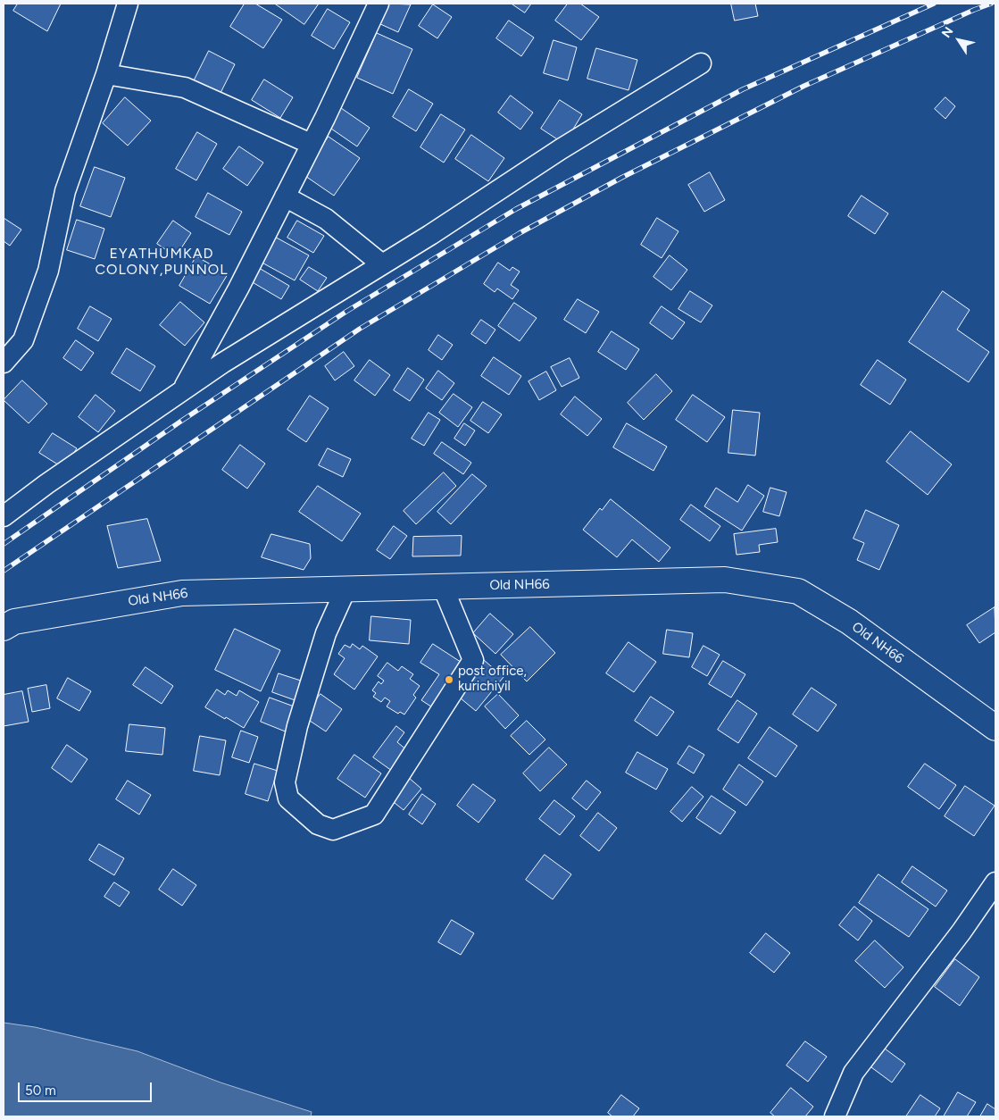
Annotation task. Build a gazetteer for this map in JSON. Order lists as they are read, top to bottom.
{
  "streets": {
    "main road": ["Old NH66"]
  },
  "districts": ["EYATHUMKAD COLONY,PUNNOL"],
  "places": ["post office, kurichiyil"],
  "scale_bar": "50 m",
  "north": "top left"
}
